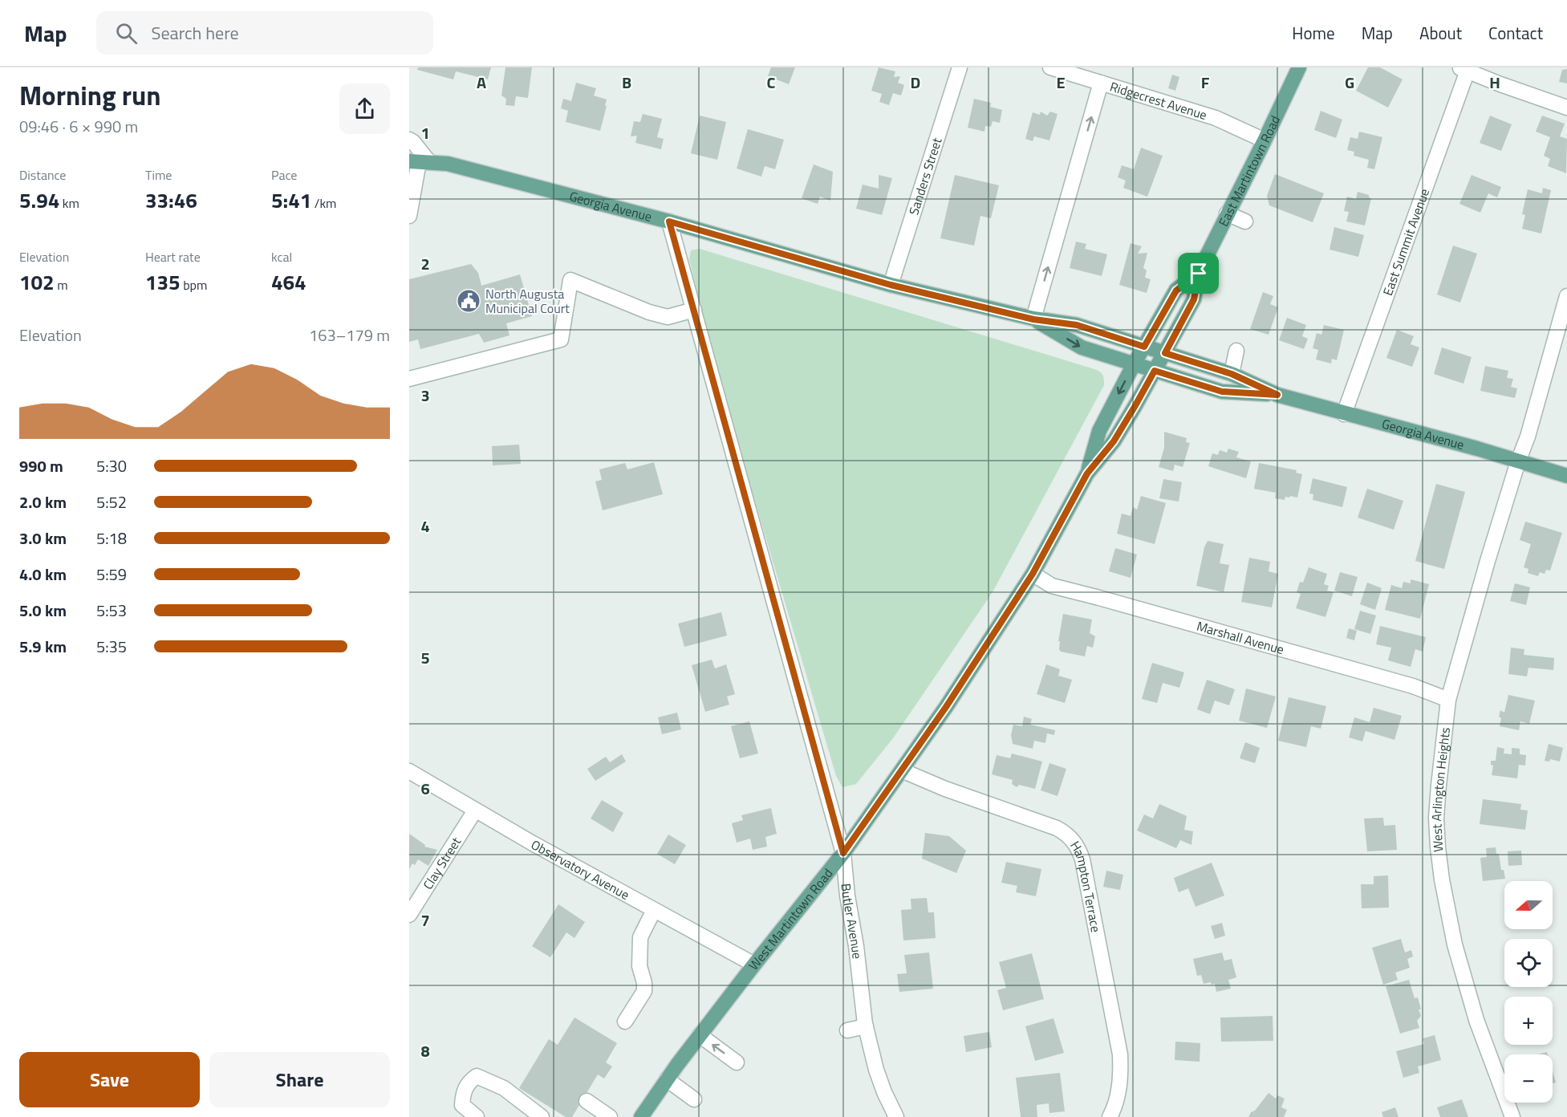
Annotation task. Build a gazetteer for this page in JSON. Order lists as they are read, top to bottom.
{
  "streets": {
    "main road": ["East Martintown Road", "Georgia Avenue", "West Martintown Road"],
    "street": [
      "Ridgecrest Avenue",
      "Sanders Street",
      "East Summit Avenue",
      "Marshall Avenue",
      "West Arlington Heights",
      "Clay Street",
      "Observatory Avenue",
      "Hampton Terrace",
      "Butler Avenue"
    ]
  },
  "crossings": [
    ["Ridgecrest Avenue", "East Martintown Road"],
    ["East Martintown Road", "Georgia Avenue"],
    ["East Martintown Road", "West Martintown Road"],
    ["Sanders Street", "Georgia Avenue"],
    ["Georgia Avenue", "East Summit Avenue"],
    ["Georgia Avenue", "West Arlington Heights"],
    ["Georgia Avenue", "West Martintown Road"],
    ["Georgia Avenue", "Butler Avenue"],
    ["Marshall Avenue", "West Arlington Heights"],
    ["Marshall Avenue", "West Martintown Road"],
    ["Clay Street", "Observatory Avenue"],
    ["Observatory Avenue", "West Martintown Road"],
    ["Hampton Terrace", "West Martintown Road"],
    ["West Martintown Road", "Butler Avenue"]
  ],
  "places": {
    "public building": ["North Augusta Municipal Court"]
  },
  "north": "left",
  "page": {
    "header": "Map",
    "search": "Search here",
    "nav": [
      "Home",
      "Map",
      "About",
      "Contact"
    ],
    "heading": ["Morning run", "09:46 · 6 × 990 m"],
    "stats": [
      ["Distance", "5.94 km"],
      ["Time", "33:46"],
      ["Pace", "5:41 /km"],
      ["Elevation", "102 m"],
      ["Heart rate", "135 bpm"],
      ["kcal", "464"]
    ],
    "chart": ["Elevation", "163–179 m"],
    "list": [
      {
        "name": "990 m",
        "note": "5:30"
      },
      {
        "name": "2.0 km",
        "note": "5:52"
      },
      {
        "name": "3.0 km",
        "note": "5:18"
      },
      {
        "name": "4.0 km",
        "note": "5:59"
      },
      {
        "name": "5.0 km",
        "note": "5:53"
      },
      {
        "name": "5.9 km",
        "note": "5:35"
      }
    ],
    "map_buttons": ["+", "−"],
    "buttons": ["Save", "Share"]
  },
  "grid": {
    "columns": [
      "A",
      "B",
      "C",
      "D",
      "E",
      "F",
      "G",
      "H"
    ],
    "rows": [
      "1",
      "2",
      "3",
      "4",
      "5",
      "6",
      "7",
      "8"
    ]
  }
}
